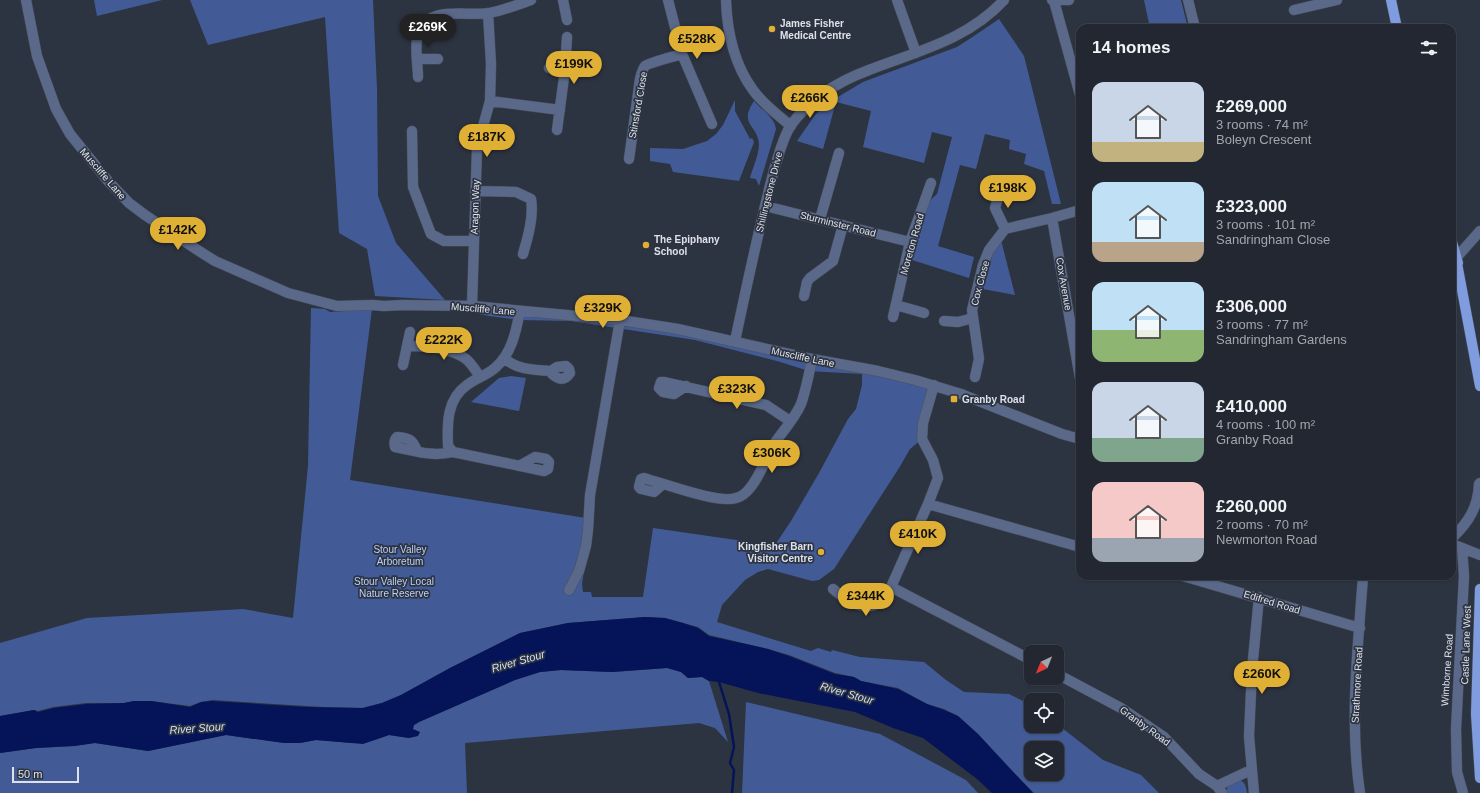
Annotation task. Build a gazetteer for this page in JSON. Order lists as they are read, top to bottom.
{
  "streets": {
    "main road": ["Castle Lane West"],
    "street": [
      "Stinsford Close",
      "Muscliffe Lane",
      "Shillingstone Drive",
      "Aragon Way",
      "Sturminster Road",
      "Moreton Road",
      "Cox Close",
      "Cox Avenue",
      "Edifred Road",
      "Wimborne Road",
      "Strathmore Road",
      "Granby Road"
    ]
  },
  "crossings": [
    ["Muscliffe Lane", "Shillingstone Drive"],
    ["Muscliffe Lane", "Aragon Way"],
    ["Shillingstone Drive", "Sturminster Road"],
    ["Sturminster Road", "Moreton Road"],
    ["Edifred Road", "Strathmore Road"]
  ],
  "water": ["River Stour"],
  "parks": ["Stour Valley Arboretum", "Stour Valley Local Nature Reserve"],
  "places": {
    "other": ["James Fisher Medical Centre", "The Epiphany School", "Kingfisher Barn Visitor Centre"],
    "transit": ["Granby Road"]
  },
  "scale_bar": "50 m",
  "north": "bottom left",
  "page": {
    "price": [
      "£269K",
      "£528K",
      "£199K",
      "£266K",
      "£187K",
      "£198K",
      "£142K",
      "£329K",
      "£222K",
      "£323K",
      "£306K",
      "£410K",
      "£344K",
      "£260K"
    ],
    "heading": "14 homes",
    "list": [
      {
        "name": "£269,000",
        "note": "3 rooms · 74 m² · Boleyn Crescent"
      },
      {
        "name": "£323,000",
        "note": "3 rooms · 101 m² · Sandringham Close"
      },
      {
        "name": "£306,000",
        "note": "3 rooms · 77 m² · Sandringham Gardens"
      },
      {
        "name": "£410,000",
        "note": "4 rooms · 100 m² · Granby Road"
      },
      {
        "name": "£260,000",
        "note": "2 rooms · 70 m² · Newmorton Road"
      }
    ],
    "scale": "50 m"
  }
}
